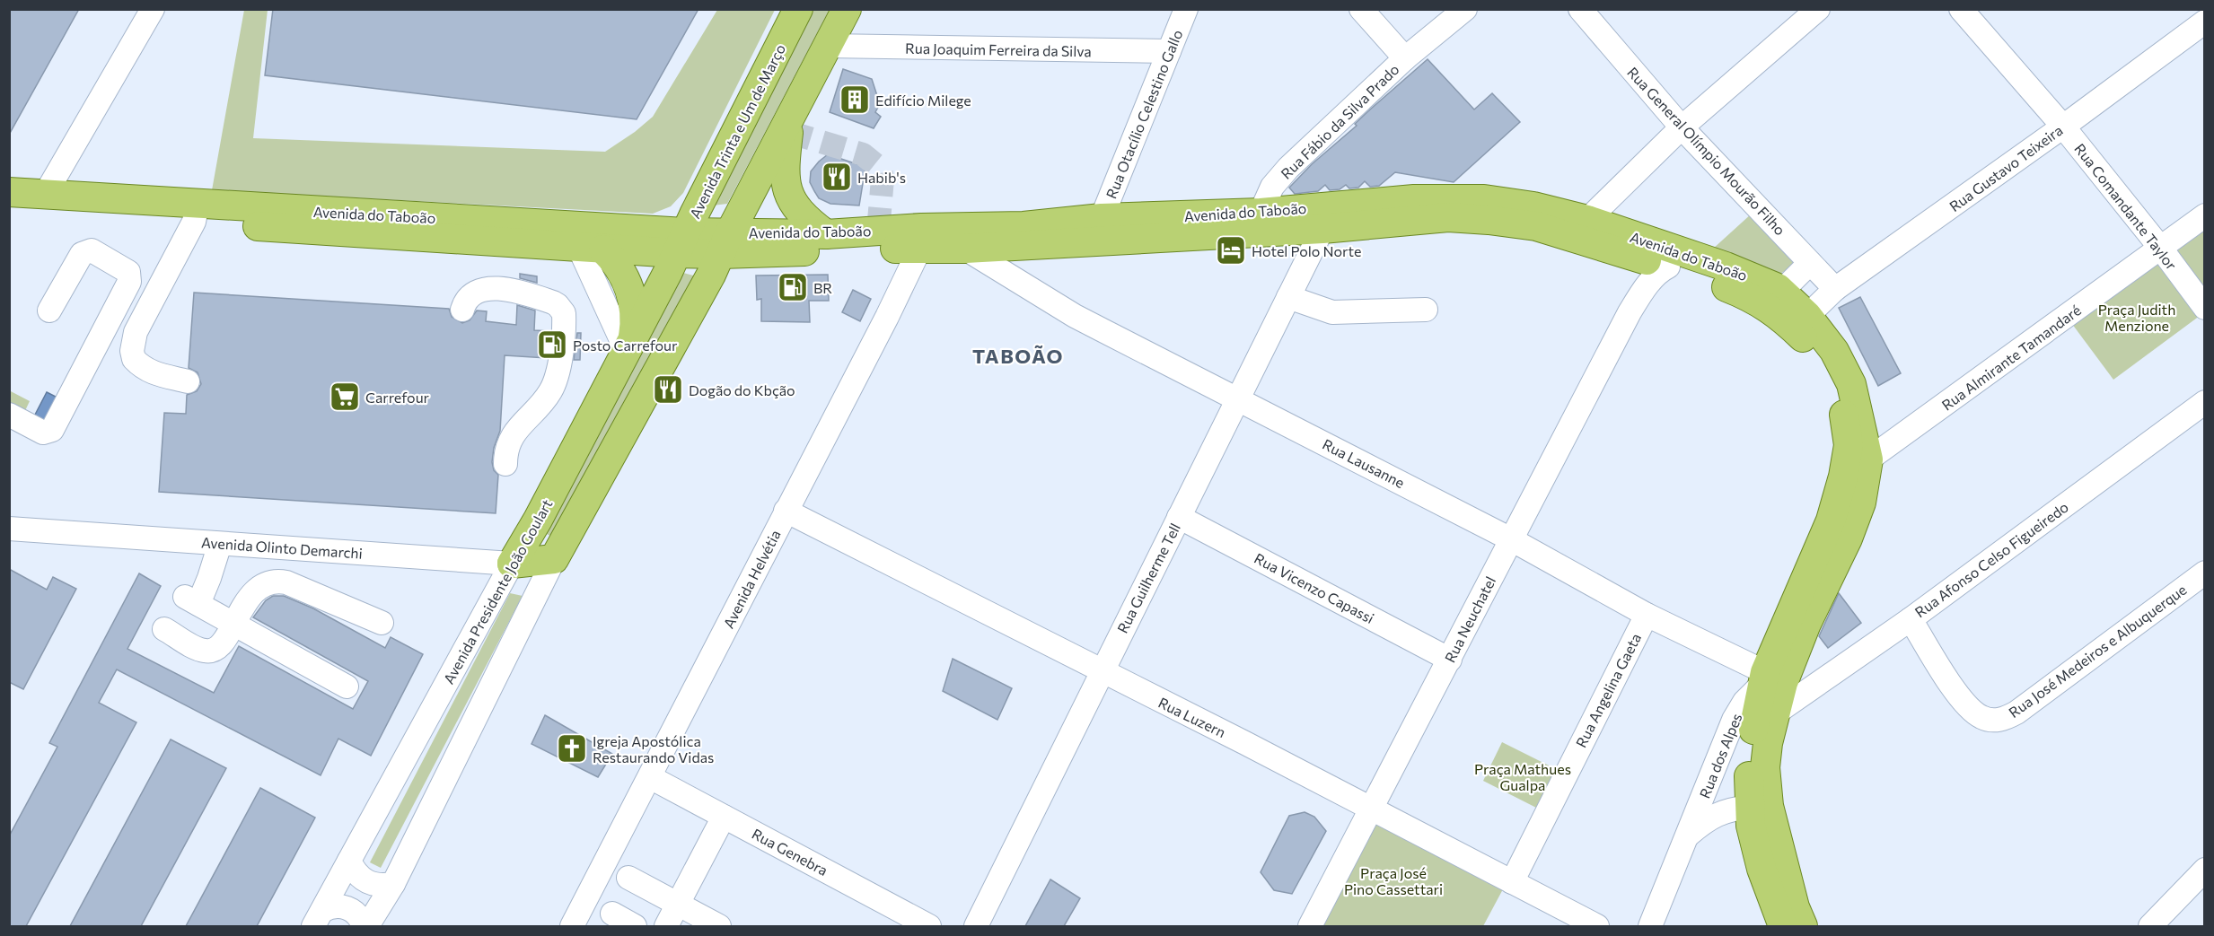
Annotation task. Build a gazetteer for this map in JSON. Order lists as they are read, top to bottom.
{
  "streets": {
    "main road": [
      "Avenida Trinta e Um de Março",
      "Avenida do Taboão",
      "Avenida Olinto Demarchi",
      "Avenida Presidente João Goulart"
    ],
    "street": [
      "Rua Joaquim Ferreira da Silva",
      "Rua Otacílio Celestino Gallo",
      "Rua Fábio da Silva Prado",
      "Rua General Olímpio Mourão Filho",
      "Rua Gustavo Teixeira",
      "Rua Comandante Taylor",
      "Rua Almirante Tamandaré",
      "Rua Lausanne",
      "Rua Afonso Celso Figueiredo",
      "Rua Guilherme Tell",
      "Avenida Helvétia",
      "Rua Vicenzo Capassi",
      "Rua Neuchatel",
      "Rua José Medeiros e Albuquerque",
      "Rua Angelina Gaeta",
      "Rua Luzern",
      "Rua dos Alpes",
      "Rua Genebra"
    ]
  },
  "crossings": [
    ["Rua Joaquim Ferreira da Silva", "Rua Otacílio Celestino Gallo"],
    ["Rua Otacílio Celestino Gallo", "Avenida do Taboão"],
    ["Rua Fábio da Silva Prado", "Avenida do Taboão"],
    ["Avenida Trinta e Um de Março", "Avenida do Taboão"],
    ["Avenida Trinta e Um de Março", "Avenida Presidente João Goulart"],
    ["Rua General Olímpio Mourão Filho", "Rua Gustavo Teixeira"],
    ["Rua Gustavo Teixeira", "Rua Comandante Taylor"],
    ["Rua Gustavo Teixeira", "Avenida do Taboão"],
    ["Rua Comandante Taylor", "Rua Almirante Tamandaré"],
    ["Avenida do Taboão", "Rua Almirante Tamandaré"],
    ["Avenida do Taboão", "Rua Lausanne"],
    ["Avenida do Taboão", "Rua Afonso Celso Figueiredo"],
    ["Avenida do Taboão", "Rua Guilherme Tell"],
    ["Avenida do Taboão", "Avenida Helvétia"],
    ["Avenida do Taboão", "Avenida Presidente João Goulart"],
    ["Avenida do Taboão", "Rua Neuchatel"],
    ["Avenida do Taboão", "Rua dos Alpes"],
    ["Rua Lausanne", "Rua Guilherme Tell"],
    ["Rua Lausanne", "Rua Neuchatel"],
    ["Rua Lausanne", "Rua Angelina Gaeta"],
    ["Rua Lausanne", "Rua dos Alpes"],
    ["Avenida Olinto Demarchi", "Avenida Presidente João Goulart"],
    ["Rua Afonso Celso Figueiredo", "Rua José Medeiros e Albuquerque"],
    ["Rua Guilherme Tell", "Rua Vicenzo Capassi"],
    ["Rua Guilherme Tell", "Rua Luzern"],
    ["Avenida Helvétia", "Rua Luzern"],
    ["Avenida Helvétia", "Rua Genebra"],
    ["Rua Vicenzo Capassi", "Rua Neuchatel"],
    ["Rua Neuchatel", "Rua Luzern"],
    ["Rua Angelina Gaeta", "Rua Luzern"]
  ],
  "districts": ["TABOÃO"],
  "parks": ["Praça Judith Menzione", "Praça Mathues Gualpa", "Praça José Pino Cassettari"],
  "places": {
    "building": ["Edifício Milege"],
    "restaurant": ["Habib's", "Dogão do Kbção"],
    "hotel": ["Hotel Polo Norte"],
    "fuel station": ["BR", "Posto Carrefour"],
    "supermarket": ["Carrefour"],
    "church": ["Igreja Apostólica Restaurando Vidas"]
  }
}
